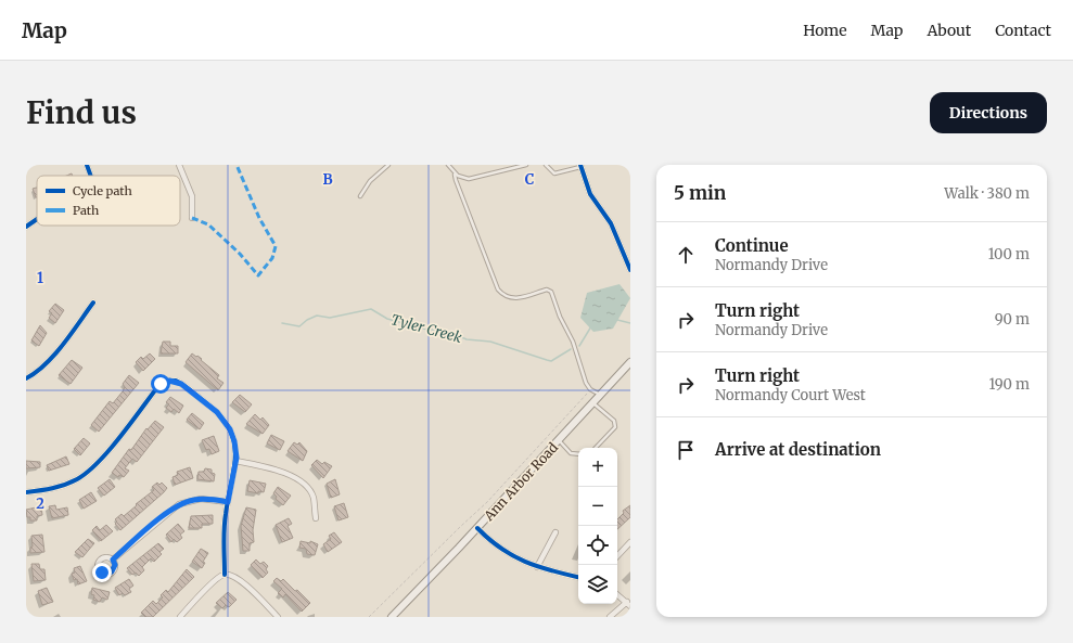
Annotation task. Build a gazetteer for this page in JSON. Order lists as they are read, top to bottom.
{
  "streets": {
    "main road": ["Ann Arbor Road"]
  },
  "water": ["Tyler Creek"],
  "legend": ["Cycle path", "Path"],
  "page": {
    "header": "Map",
    "nav": [
      "Home",
      "Map",
      "About",
      "Contact"
    ],
    "buttons": "Directions",
    "title": "Find us",
    "heading": ["5 min", "Walk · 380 m"],
    "list": [
      ["Continue", "Normandy Drive", "100 m"],
      ["Turn right", "Normandy Drive", "90 m"],
      ["Turn right", "Normandy Court West", "190 m"],
      "Arrive at destination"
    ],
    "map_buttons": ["+", "−"]
  },
  "grid": {
    "columns": ["B", "C"],
    "rows": ["1", "2"]
  }
}
